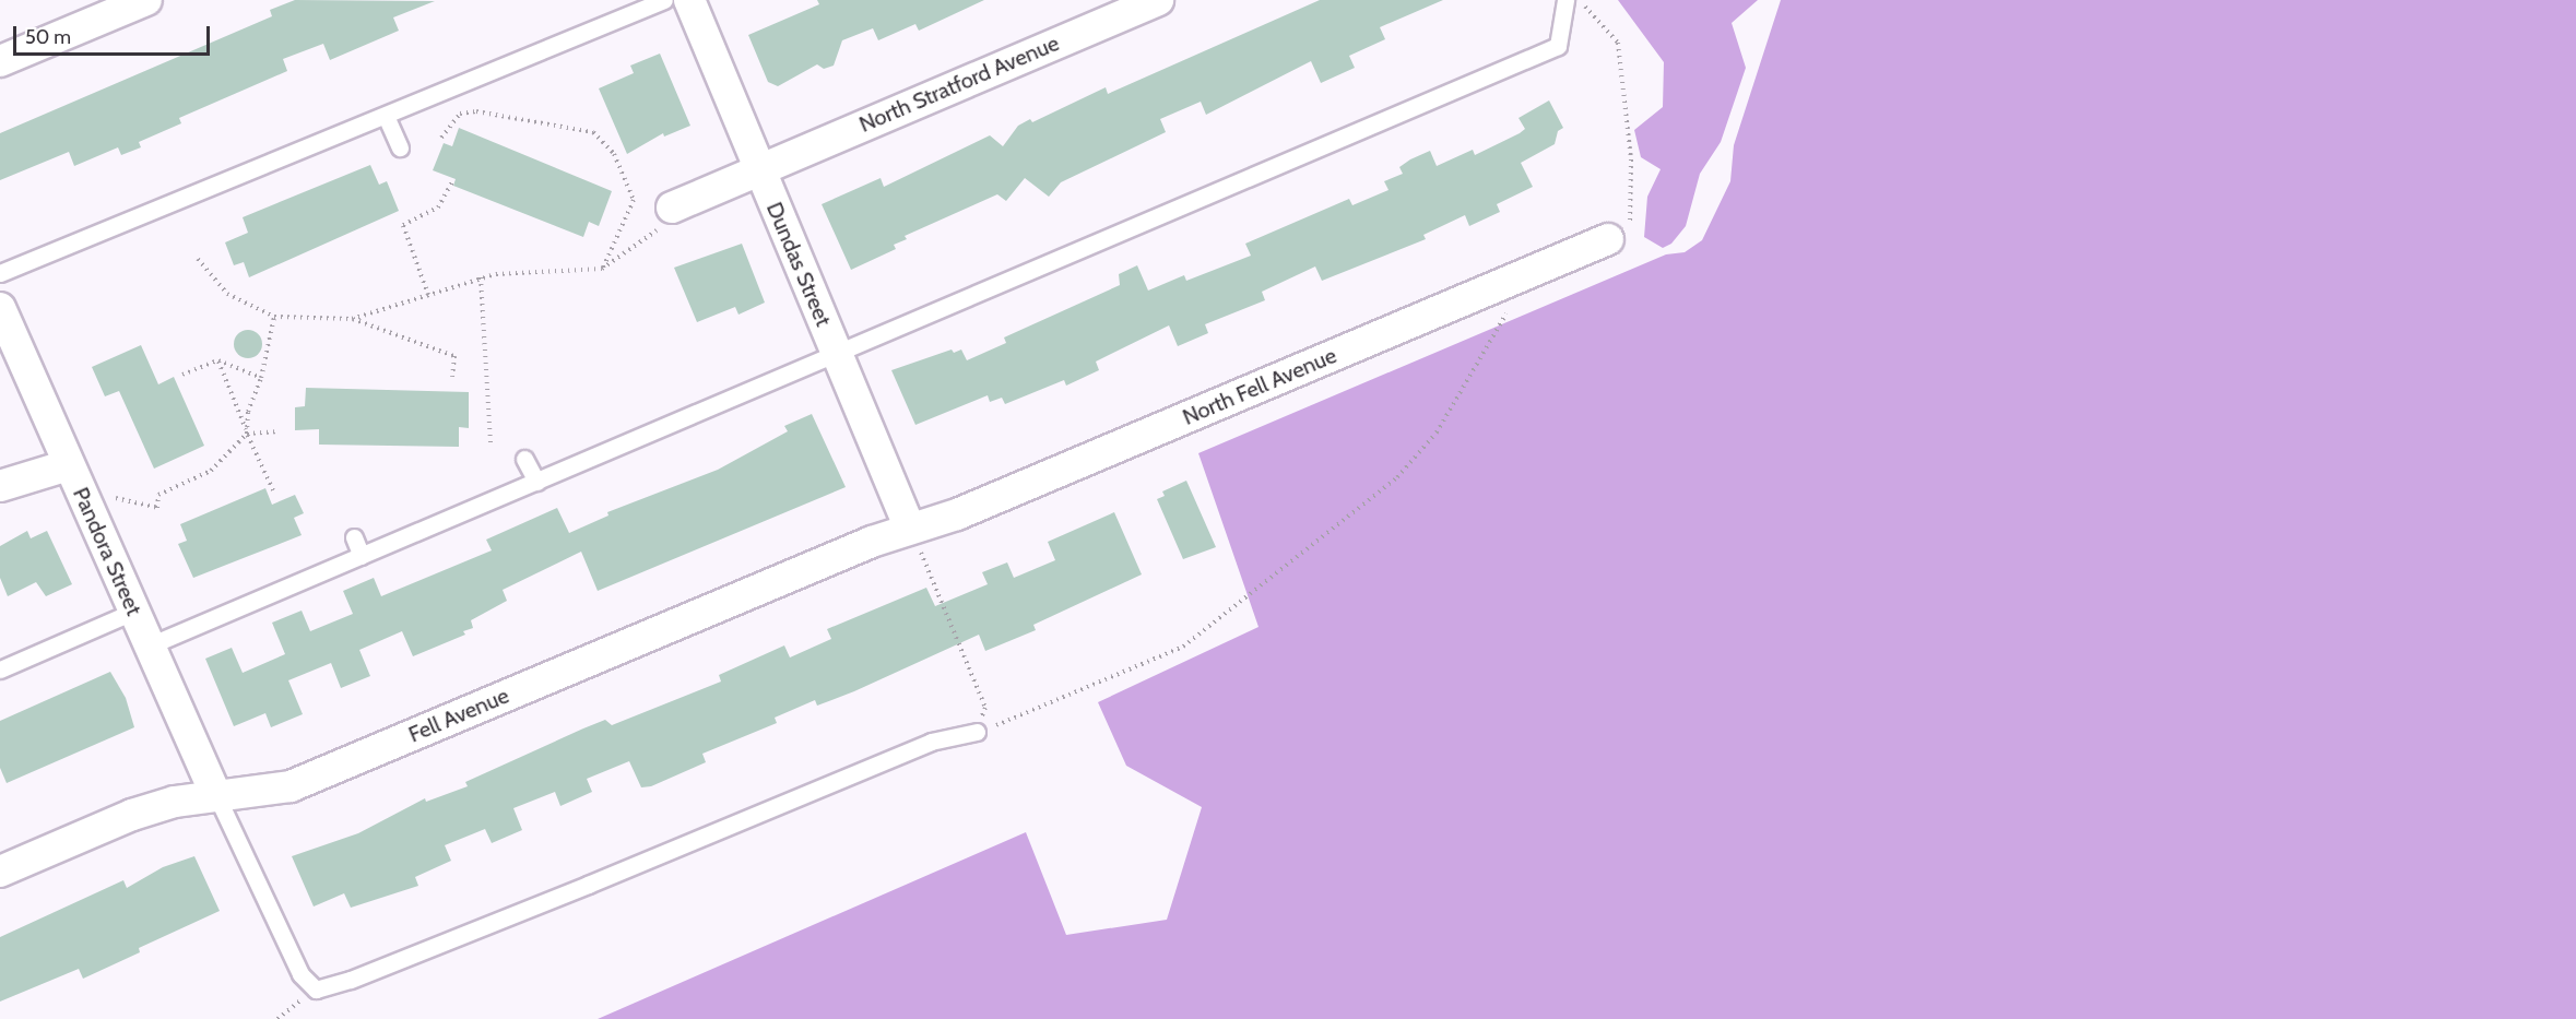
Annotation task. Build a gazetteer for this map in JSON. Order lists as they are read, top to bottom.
{
  "streets": {
    "street": [
      "North Stratford Avenue",
      "Dundas Street",
      "North Fell Avenue",
      "Pandora Street",
      "Fell Avenue"
    ]
  },
  "crossings": [
    ["North Stratford Avenue", "Dundas Street"],
    ["Dundas Street", "North Fell Avenue"],
    ["Dundas Street", "Fell Avenue"],
    ["North Fell Avenue", "Fell Avenue"],
    ["Pandora Street", "Fell Avenue"]
  ],
  "scale_bar": "50 m"
}
